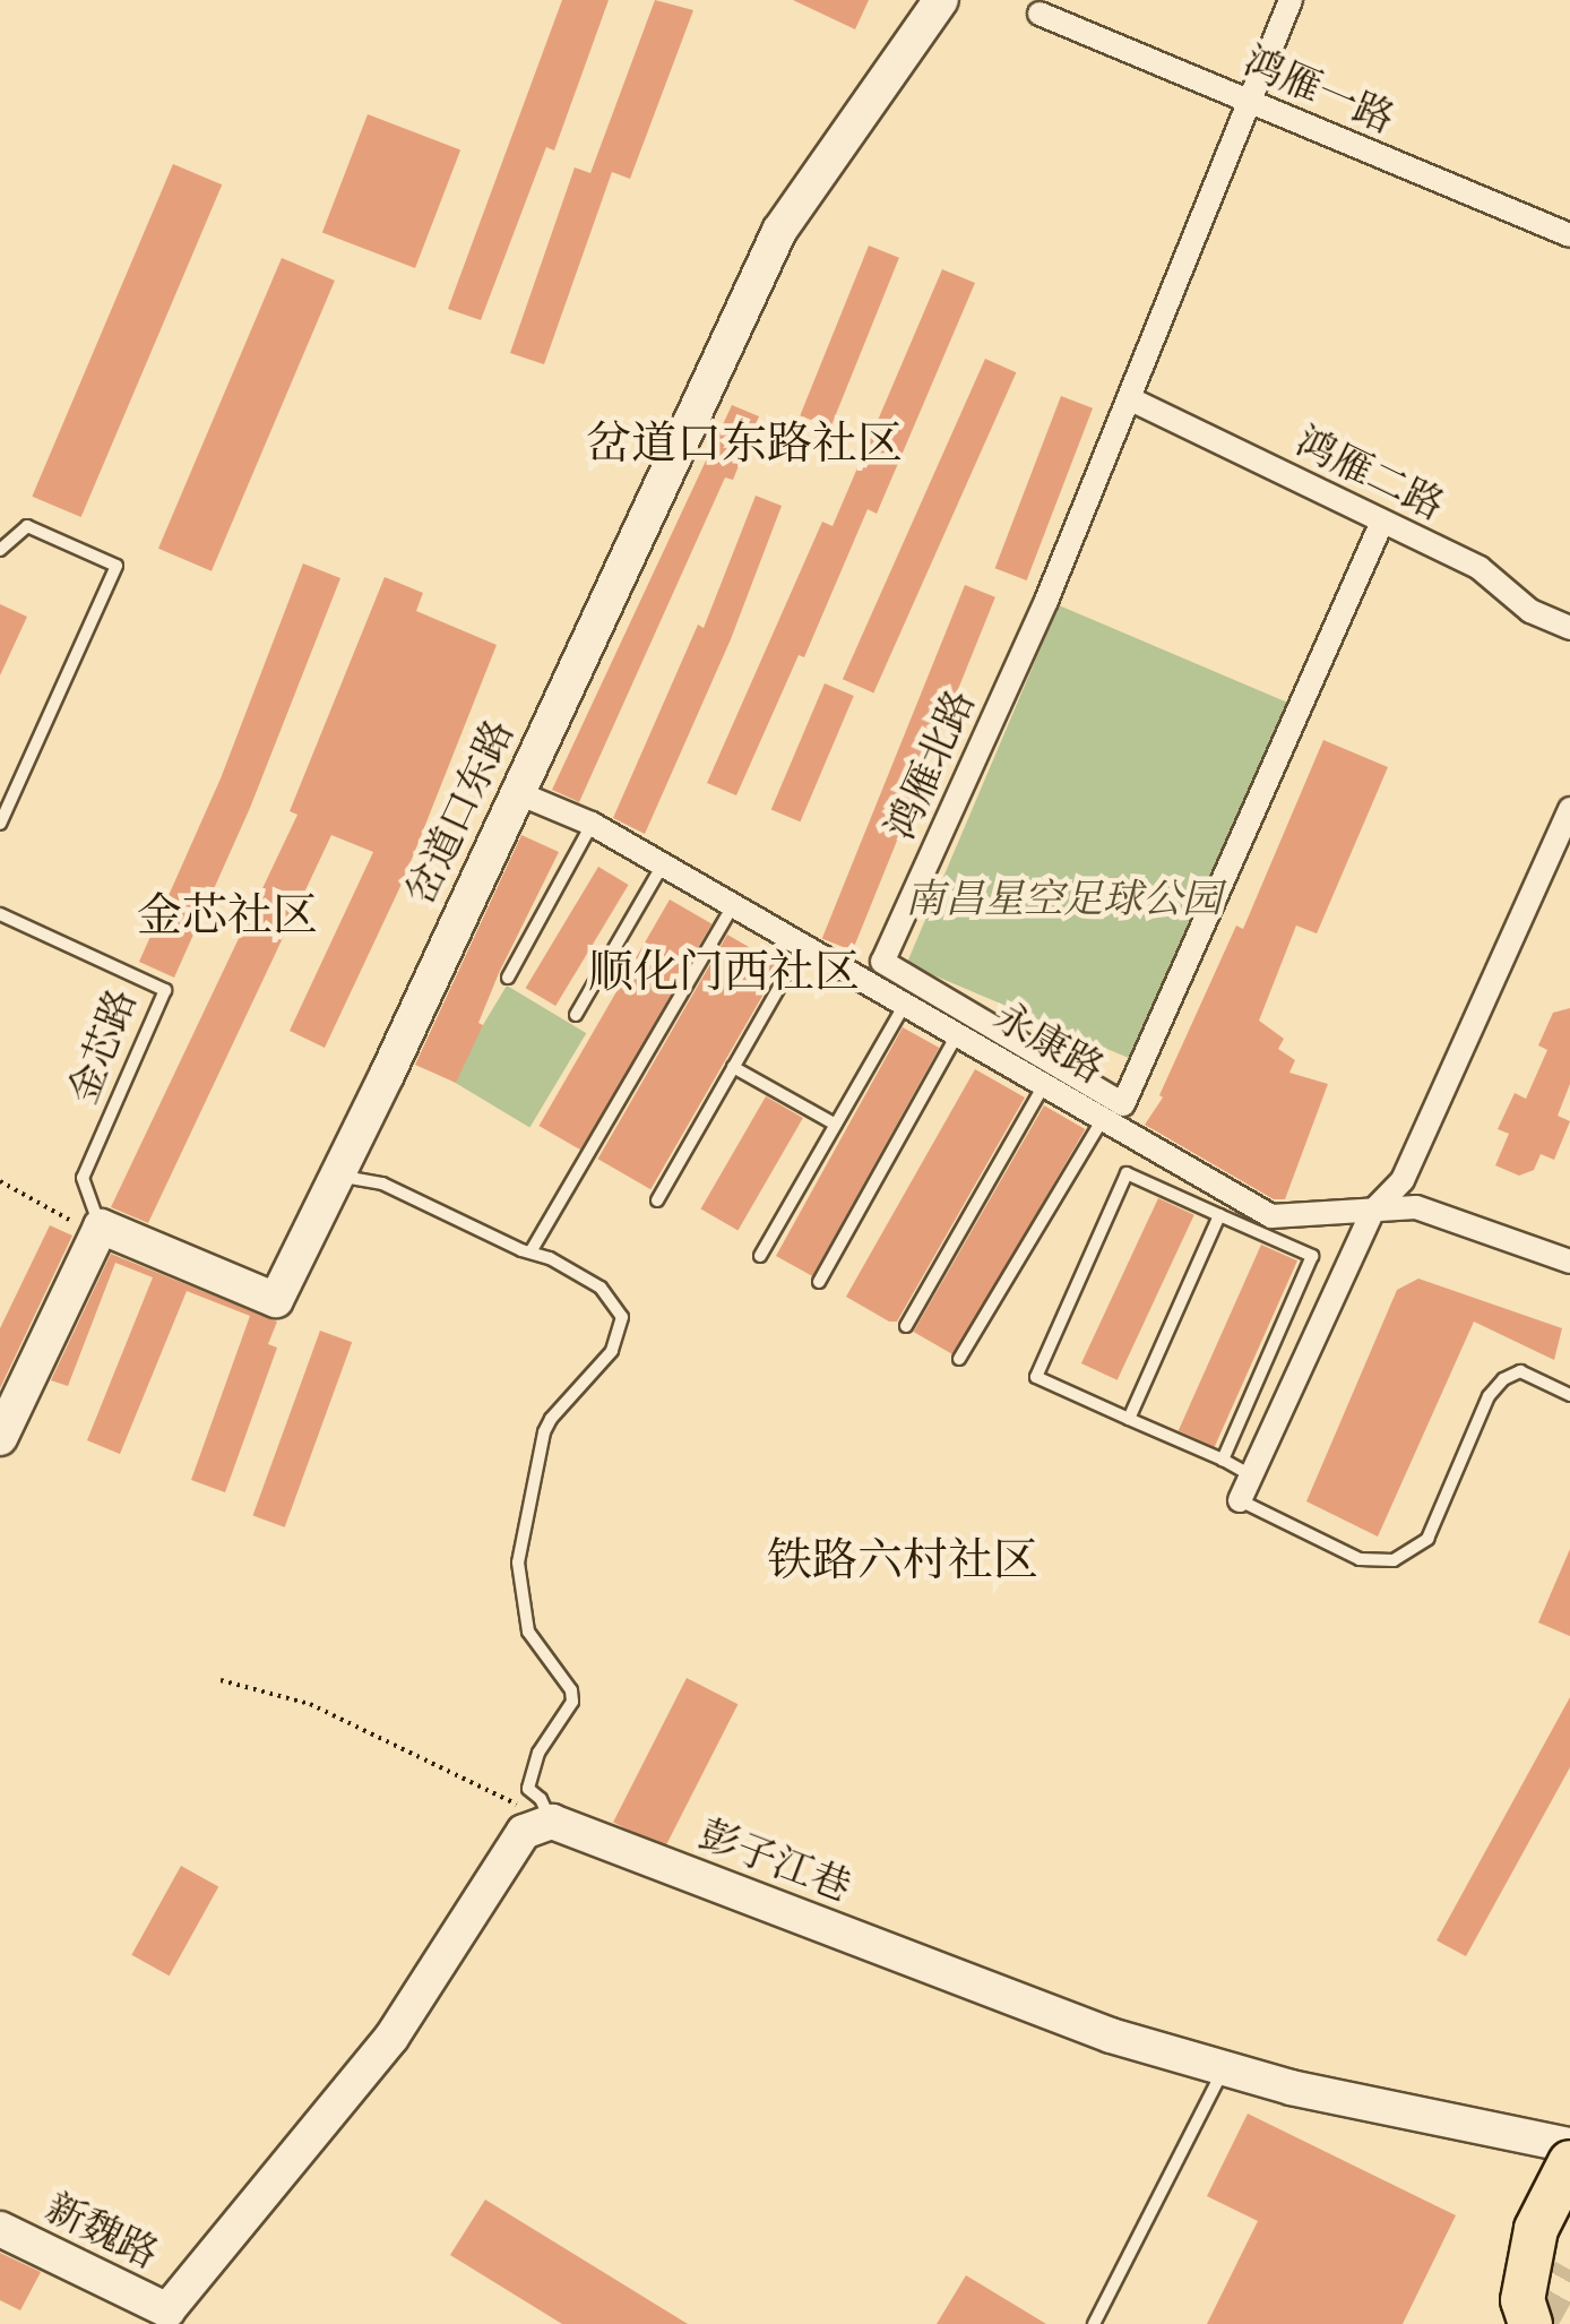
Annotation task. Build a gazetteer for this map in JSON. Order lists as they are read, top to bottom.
{
  "streets": {
    "street": [
      "鸿雁一路",
      "鸿雁二路",
      "鸿雁北路",
      "岔道口东路",
      "永康路",
      "彭子江巷",
      "新魏路"
    ],
    "lane": ["金芯路"]
  },
  "crossings": [
    ["鸿雁一路", "鸿雁北路"],
    ["鸿雁二路", "鸿雁北路"],
    ["岔道口东路", "永康路"],
    ["岔道口东路", "金芯路"],
    ["彭子江巷", "新魏路"]
  ],
  "districts": [
    "岔道口东路社区",
    "金芯社区",
    "顺化门西社区",
    "铁路六村社区"
  ],
  "parks": ["南昌星空足球公园"]
}
